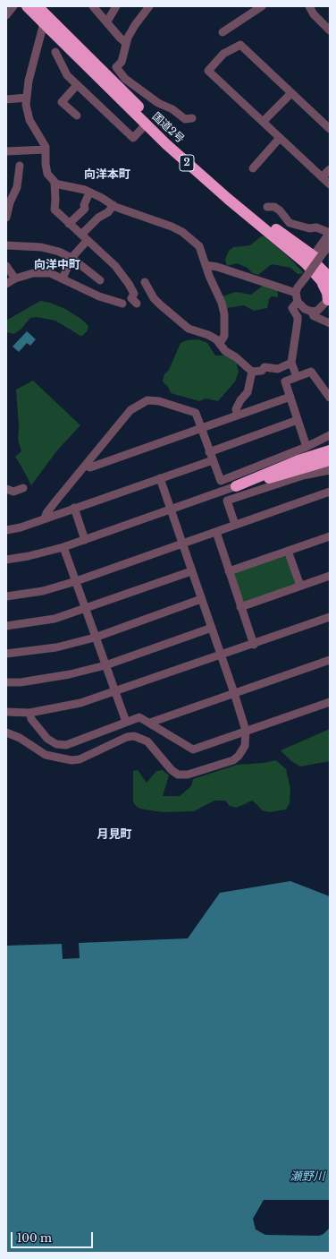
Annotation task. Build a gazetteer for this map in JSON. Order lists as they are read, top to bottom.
{
  "streets": {
    "highway": ["国道2号", "2"]
  },
  "districts": ["向洋本町", "向洋中町", "月見町"],
  "water": ["瀬野川"],
  "scale_bar": "100 m"
}
